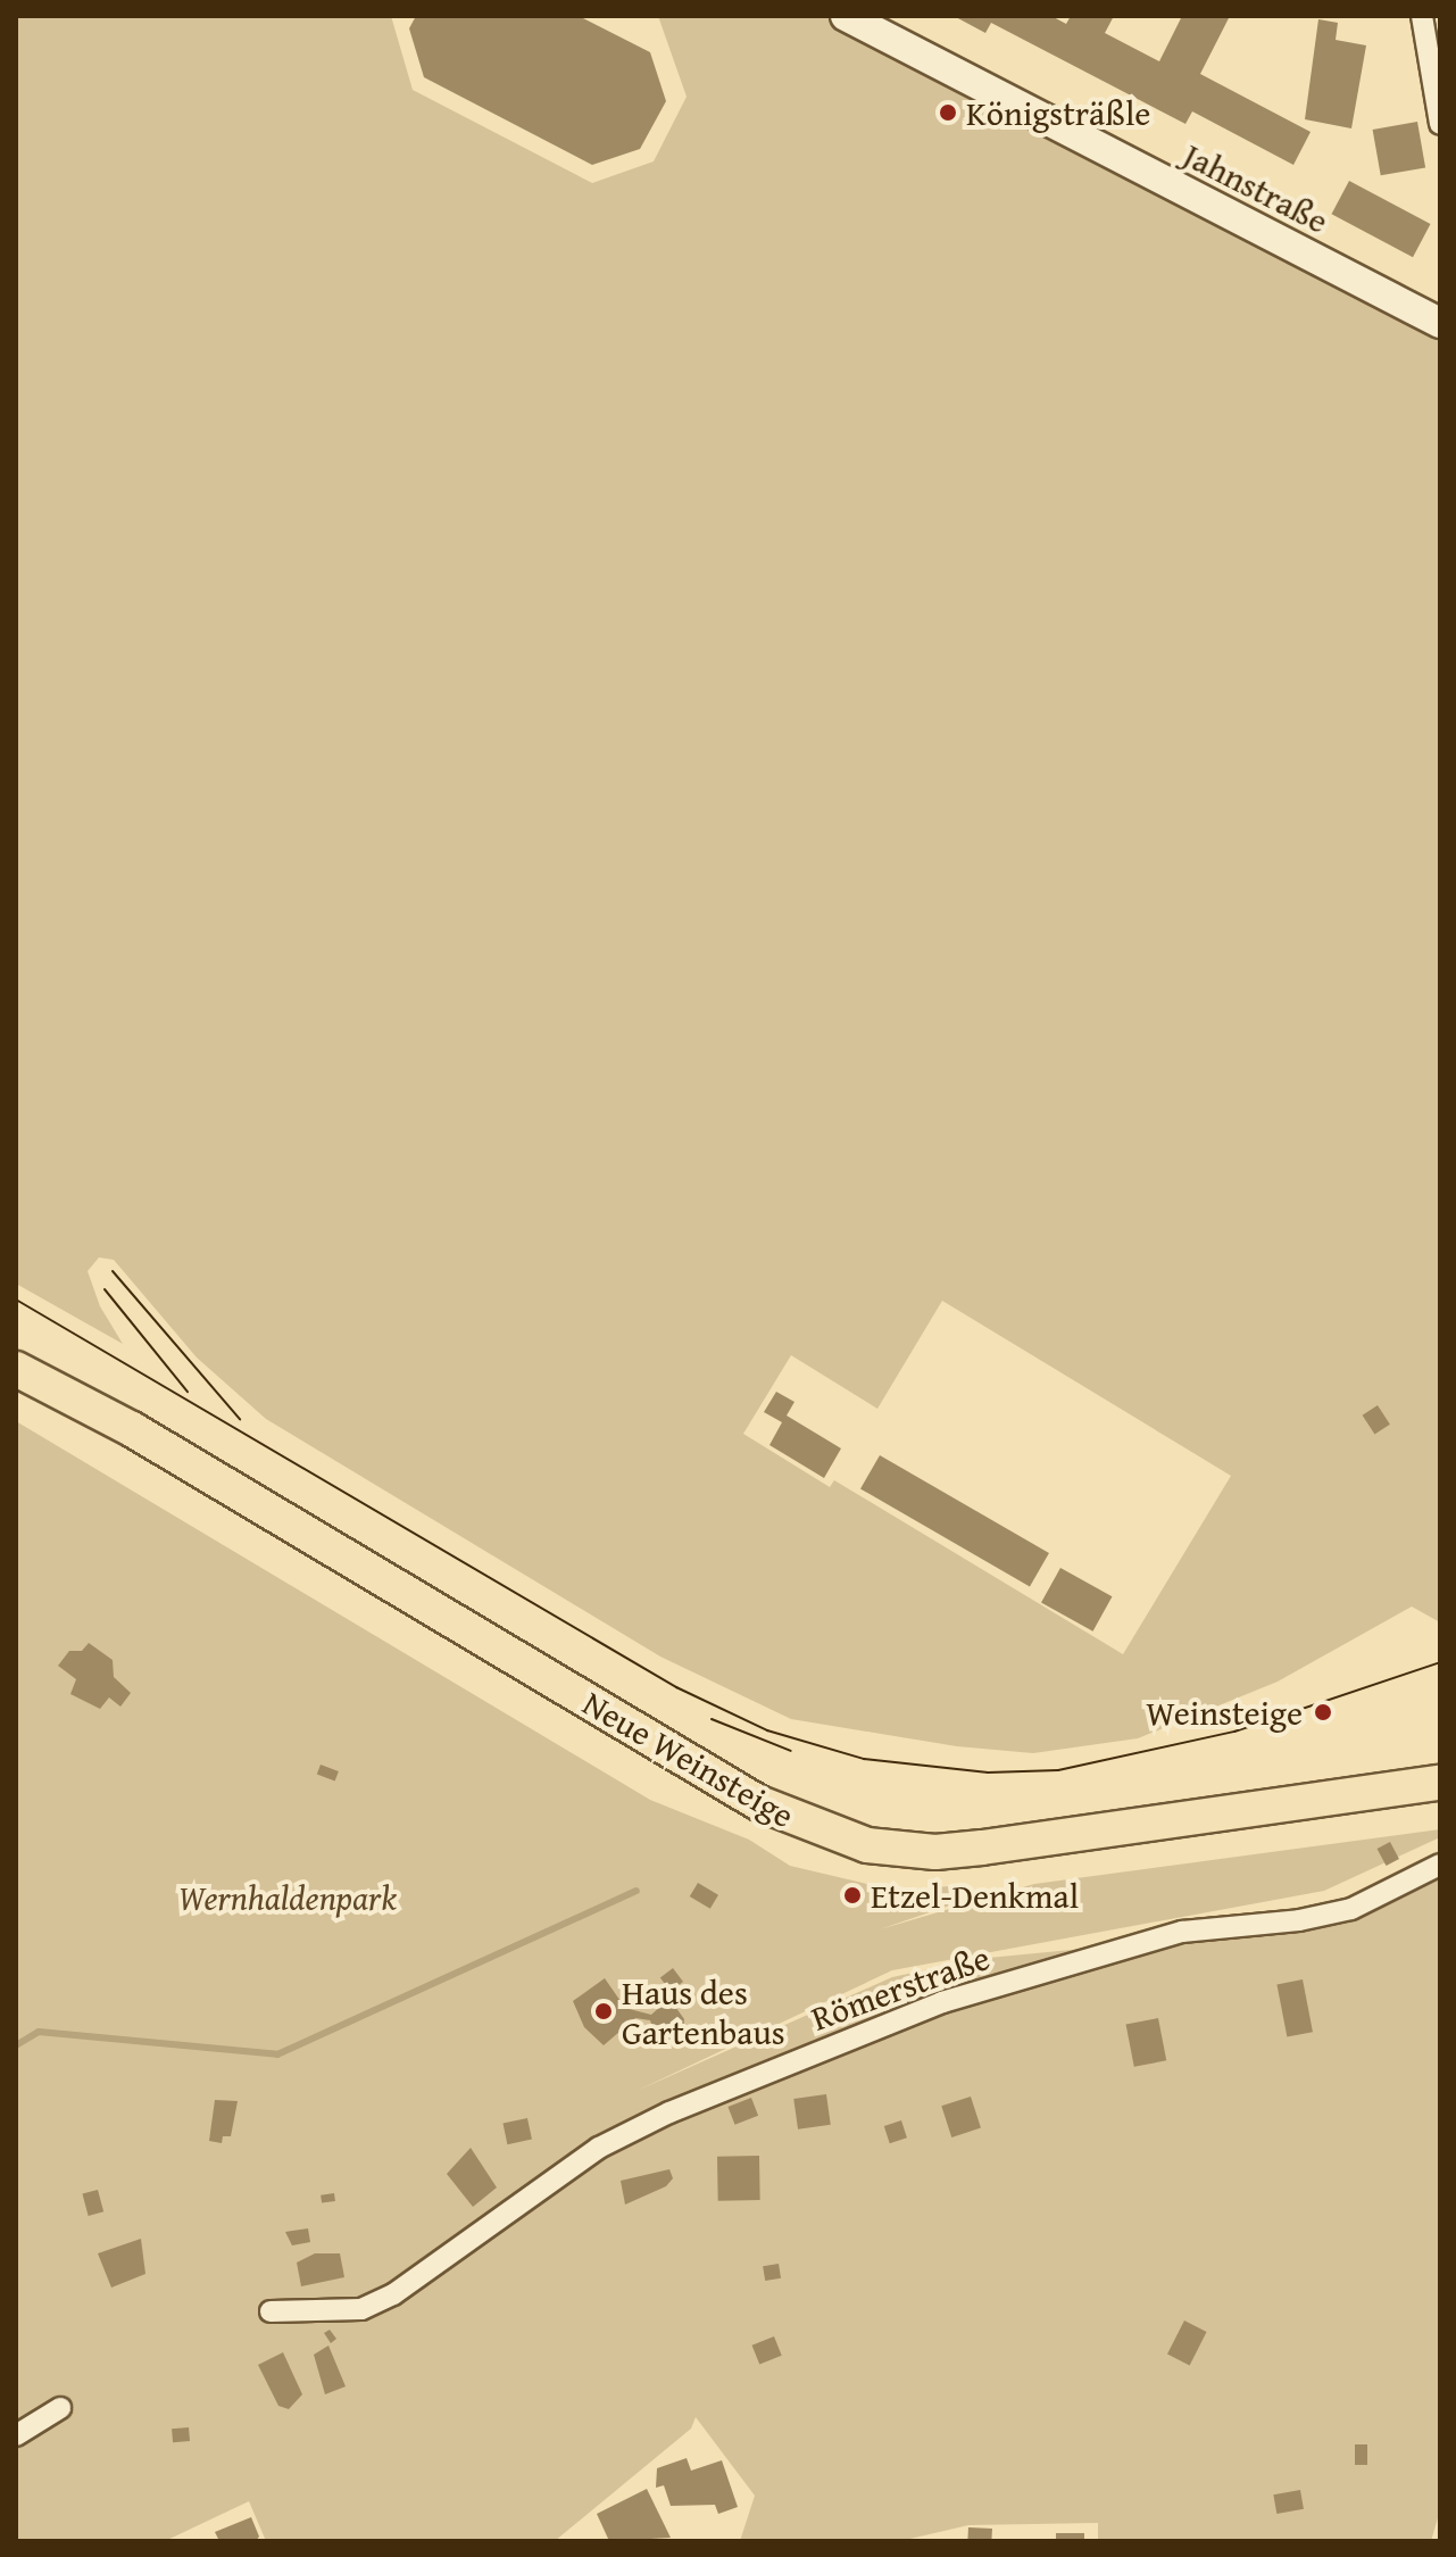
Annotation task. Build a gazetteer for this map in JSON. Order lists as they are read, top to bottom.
{
  "streets": {
    "main road": ["Jahnstraße", "Neue Weinsteige"],
    "street": ["Römerstraße"]
  },
  "parks": ["Wernhaldenpark"],
  "places": [
    "Königsträßle",
    "Weinsteige",
    "Etzel-Denkmal",
    "Haus des Gartenbaus"
  ]
}
